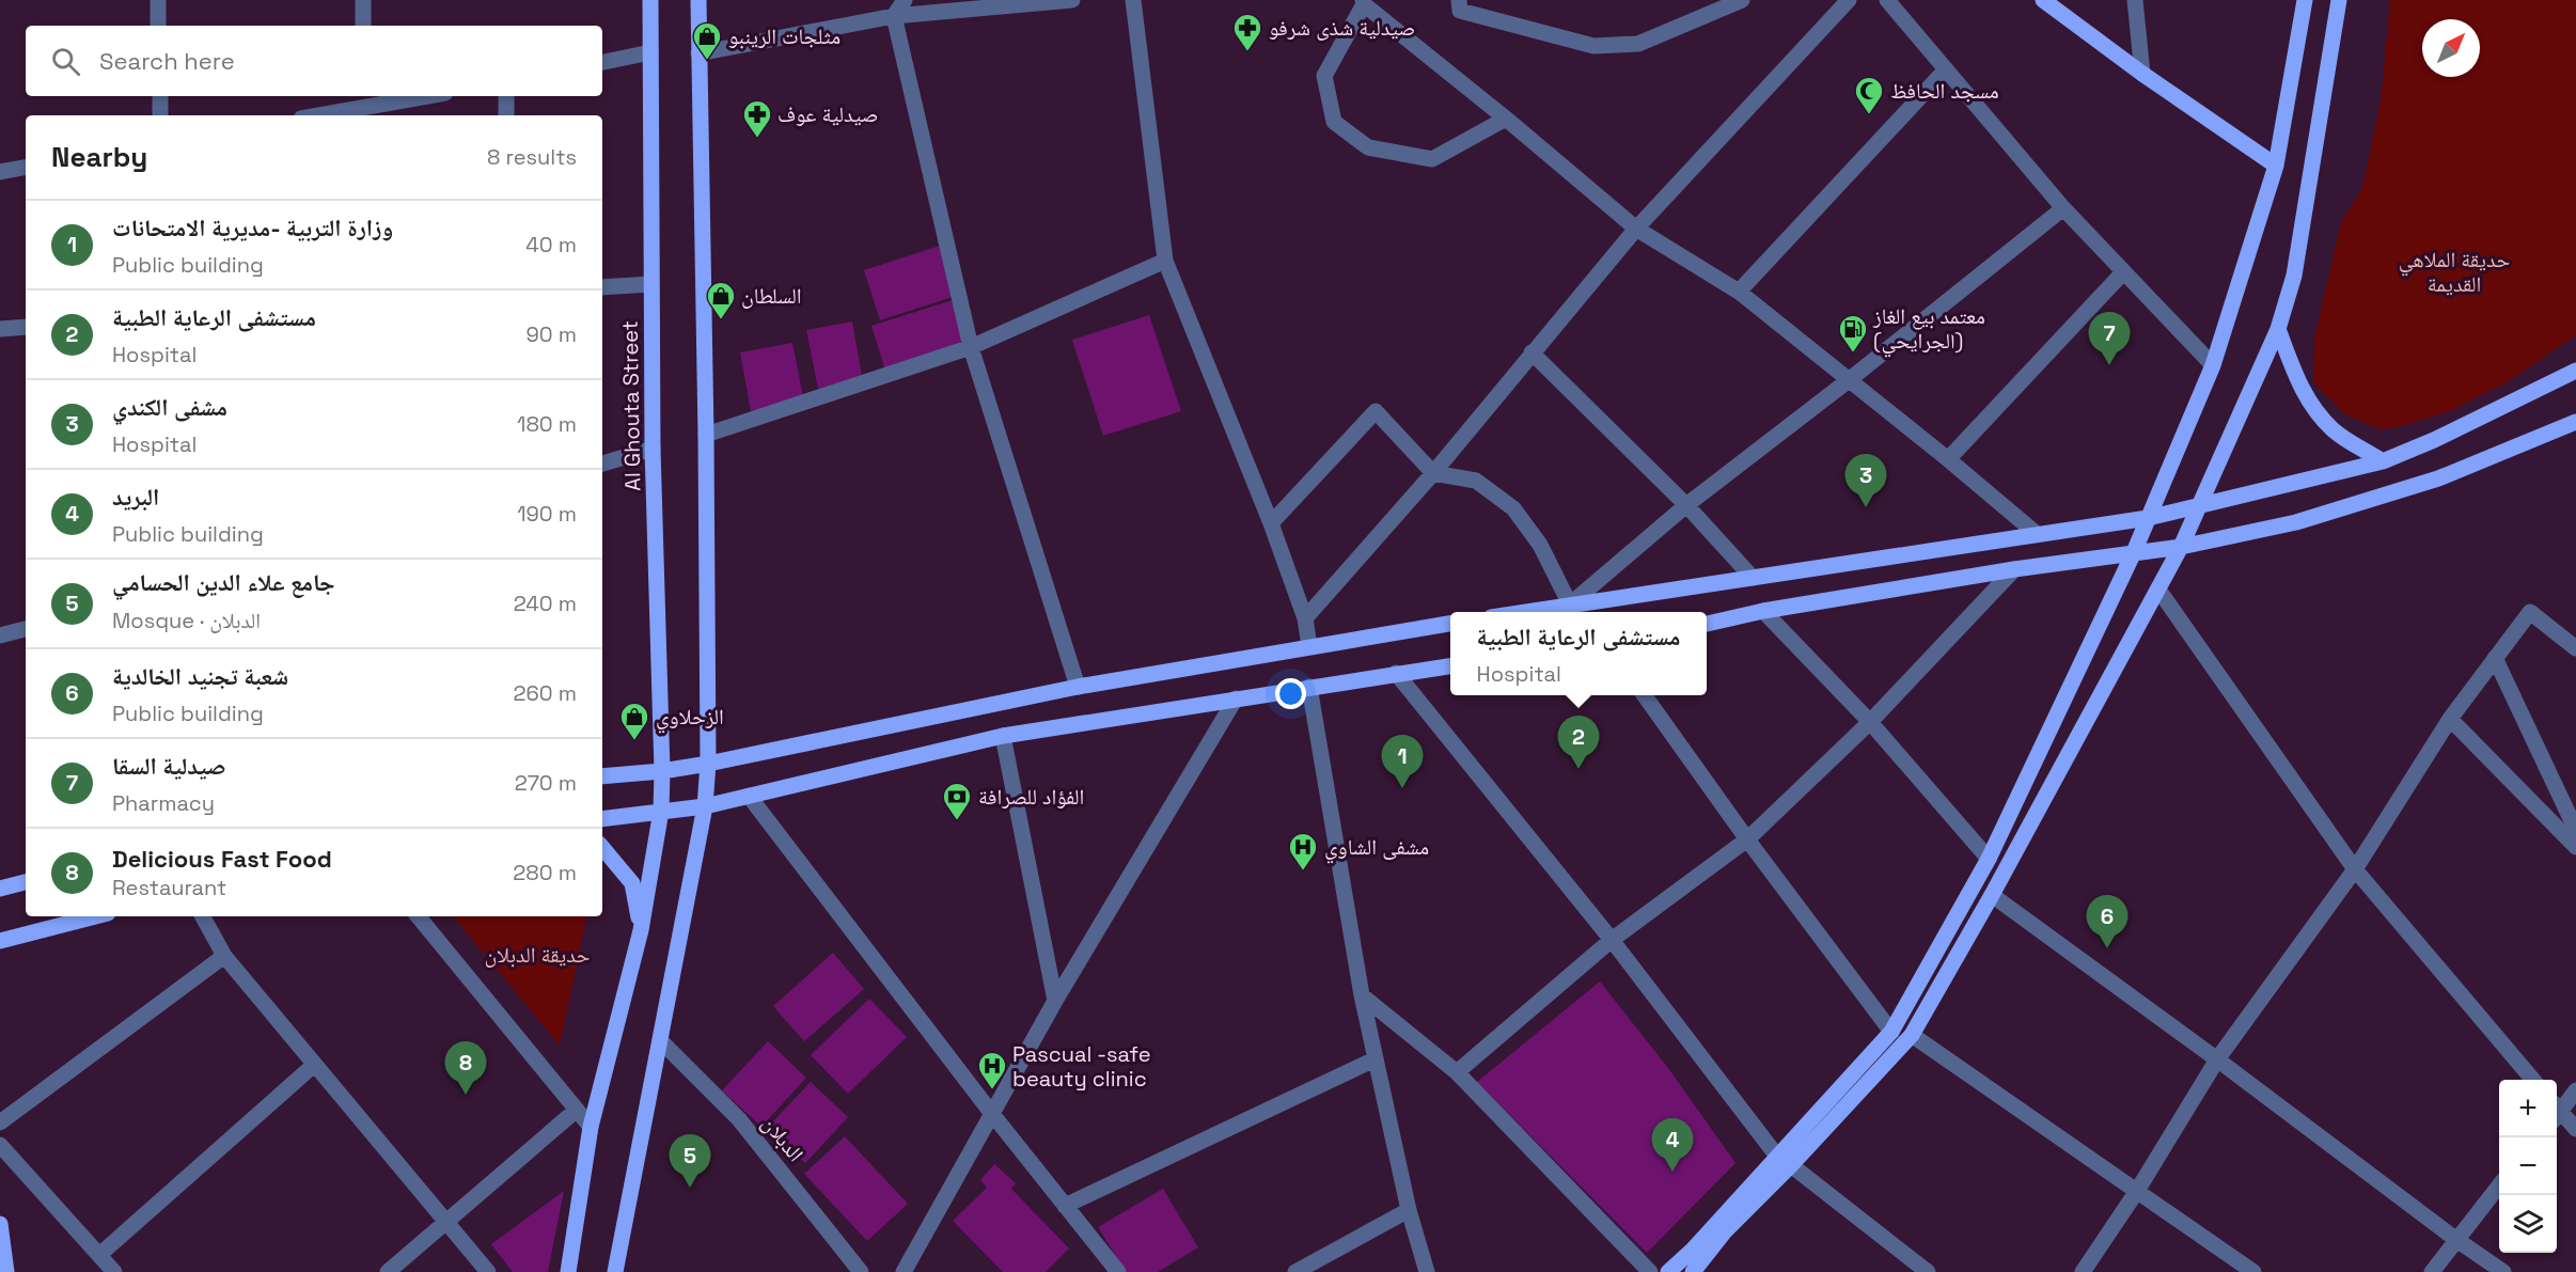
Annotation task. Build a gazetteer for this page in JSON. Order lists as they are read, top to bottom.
{
  "streets": {
    "main road": ["Al Ghouta Street"],
    "street": ["الدبلان"]
  },
  "parks": ["حديقة الملاهي القديمة", "حديقة الدبلان"],
  "places": {
    "pharmacy": ["صيدلية شذى شرفو", "صيدلية عوف"],
    "shop": ["مثلجات الرينبو", "السلطان", "الزحلاوي"],
    "mosque": ["مسجد الحافظ"],
    "fuel station": ["معتمد بيع الغاز (الجرايحي)"],
    "bank": ["الفؤاد للصرافة"],
    "hospital": ["مشفى الشاوي", "Pascual -safe beauty clinic"]
  },
  "north": "top right",
  "page": {
    "search": "Search here",
    "heading": ["Nearby", "8 results"],
    "list": [
      {
        "mark": "1",
        "name": "وزارة التربية -مديرية الامتحانات",
        "note": "Public building",
        "value": "40 m"
      },
      {
        "mark": "2",
        "name": "مستشفى الرعاية الطبية",
        "note": "Hospital",
        "value": "90 m"
      },
      {
        "mark": "3",
        "name": "مشفى الكندي",
        "note": "Hospital",
        "value": "180 m"
      },
      {
        "mark": "4",
        "name": "البريد",
        "note": "Public building",
        "value": "190 m"
      },
      {
        "mark": "5",
        "name": "جامع علاء الدين الحسامي",
        "note": "Mosque · الدبلان",
        "value": "240 m"
      },
      {
        "mark": "6",
        "name": "شعبة تجنيد الخالدية",
        "note": "Public building",
        "value": "260 m"
      },
      {
        "mark": "7",
        "name": "صيدلية السقا",
        "note": "Pharmacy",
        "value": "270 m"
      },
      {
        "mark": "8",
        "name": "Delicious Fast Food",
        "note": "Restaurant",
        "value": "280 m"
      }
    ],
    "pins": [
      "7",
      "3",
      "2",
      "1",
      "6",
      "8",
      "4",
      "5"
    ],
    "popup": ["مستشفى الرعاية الطبية", "Hospital"],
    "map_buttons": ["+", "−"]
  }
}
